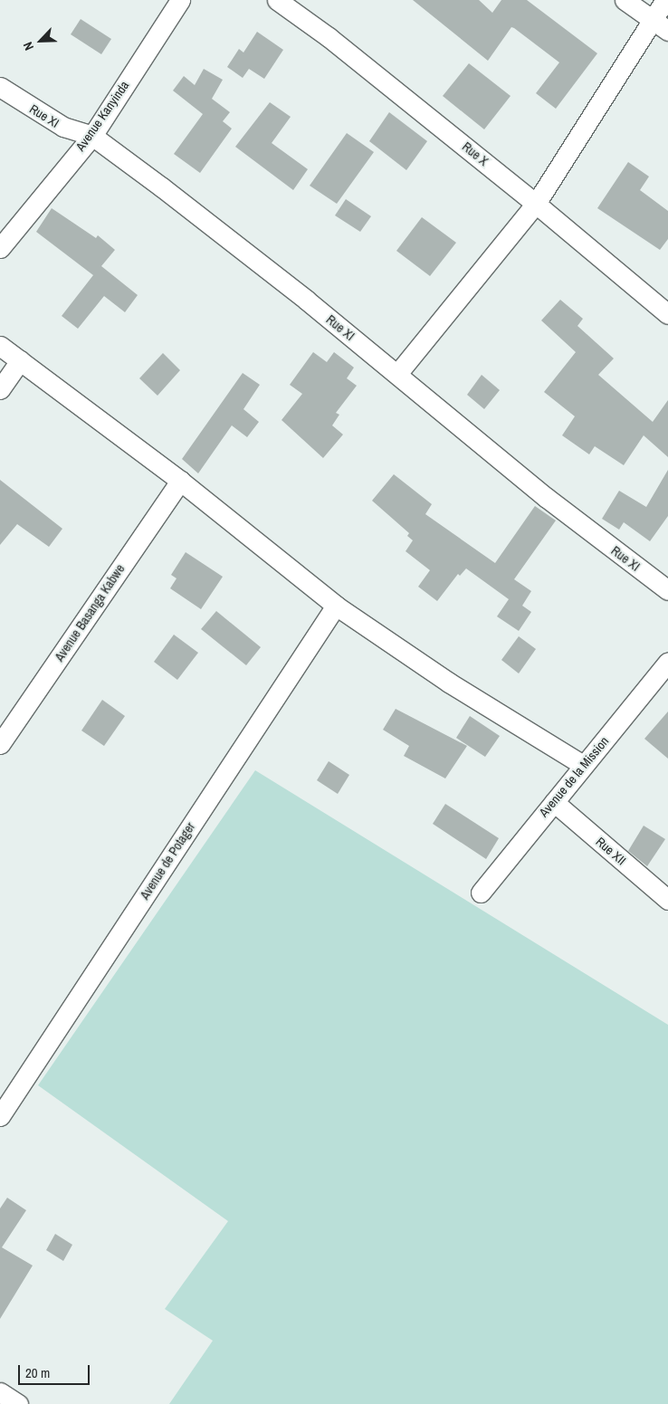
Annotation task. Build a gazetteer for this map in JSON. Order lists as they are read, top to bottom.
{
  "streets": {
    "street": [
      "Rue XI",
      "Avenue Kanyinda",
      "Rue X",
      "Avenue Basanga Kabwe",
      "Avenue de la Mission",
      "Rue XII",
      "Avenue de Potager"
    ]
  },
  "crossings": [
    ["Rue XI", "Avenue Kanyinda"],
    ["Avenue de la Mission", "Rue XII"]
  ],
  "scale_bar": "20 m",
  "north": "bottom left"
}
